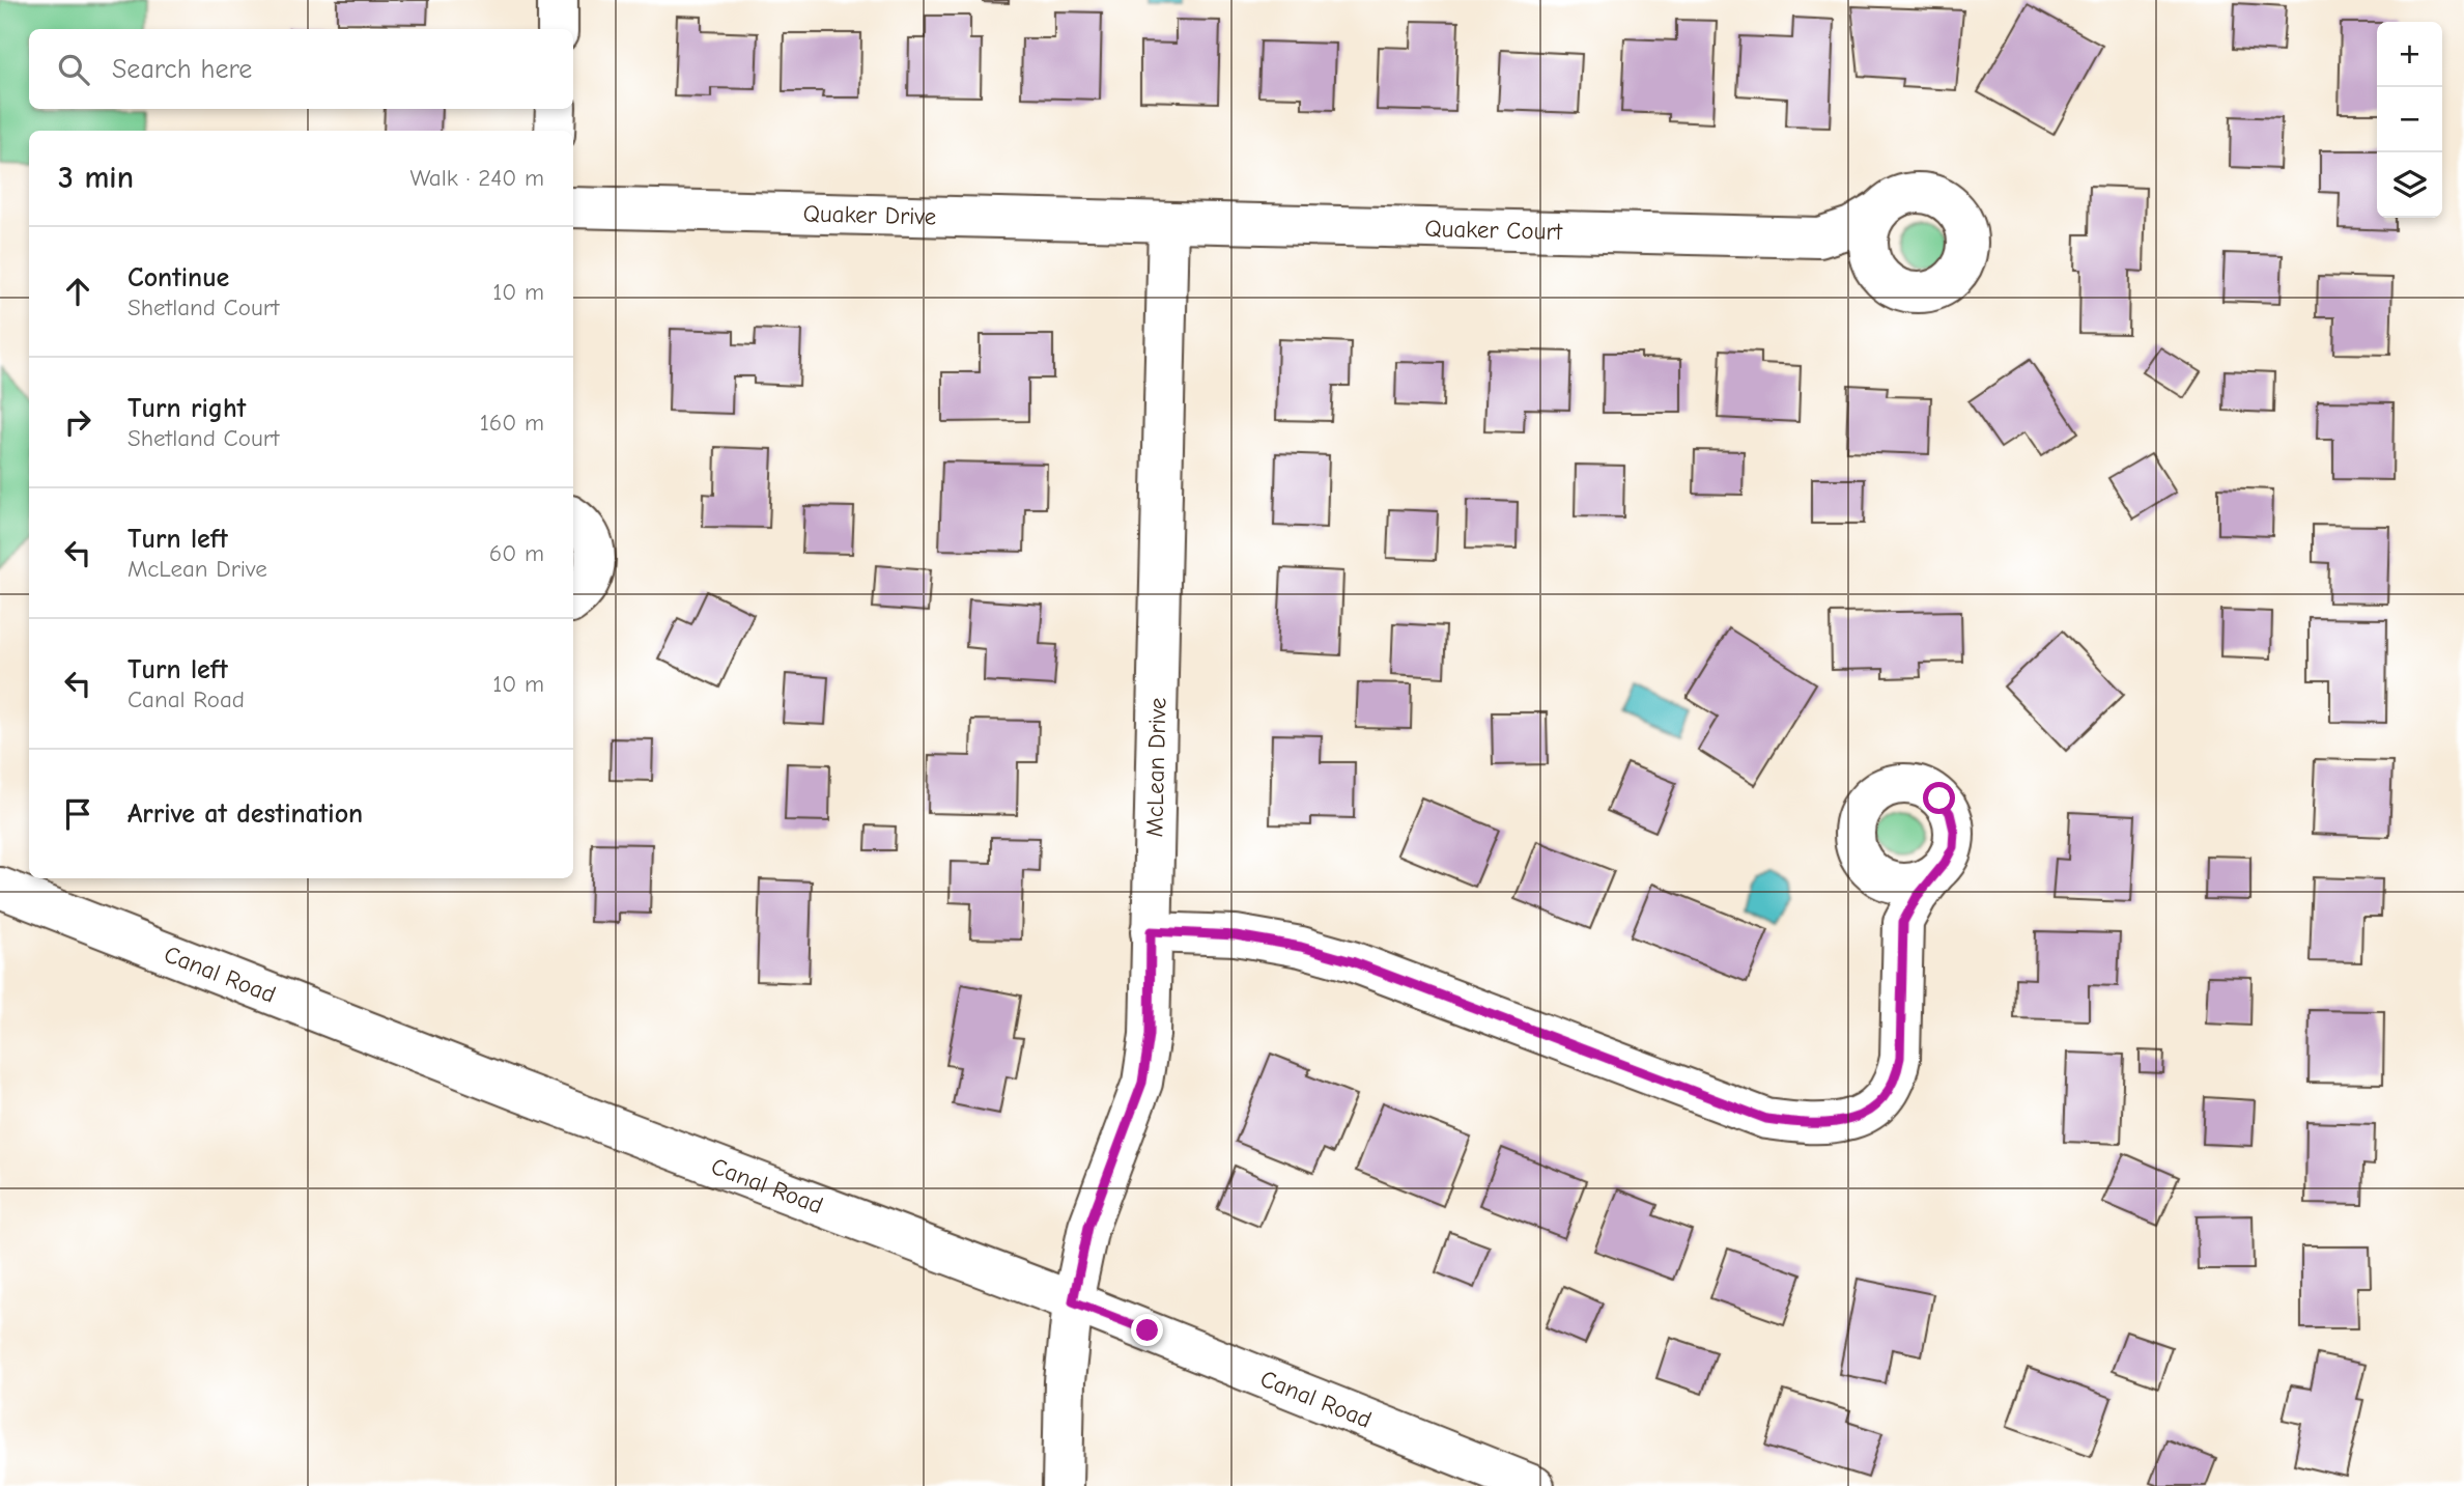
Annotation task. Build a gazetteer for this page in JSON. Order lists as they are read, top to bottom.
{
  "streets": {
    "street": [
      "Quaker Drive",
      "Quaker Court",
      "McLean Drive",
      "Canal Road"
    ]
  },
  "crossings": [
    ["Quaker Drive", "Quaker Court"],
    ["Quaker Drive", "McLean Drive"],
    ["Quaker Court", "McLean Drive"],
    ["McLean Drive", "Canal Road"]
  ],
  "page": {
    "map_buttons": ["+", "−"],
    "search": "Search here",
    "heading": ["3 min", "Walk · 240 m"],
    "list": [
      ["Continue", "Shetland Court", "10 m"],
      ["Turn right", "Shetland Court", "160 m"],
      ["Turn left", "McLean Drive", "60 m"],
      ["Turn left", "Canal Road", "10 m"],
      "Arrive at destination"
    ]
  }
}
